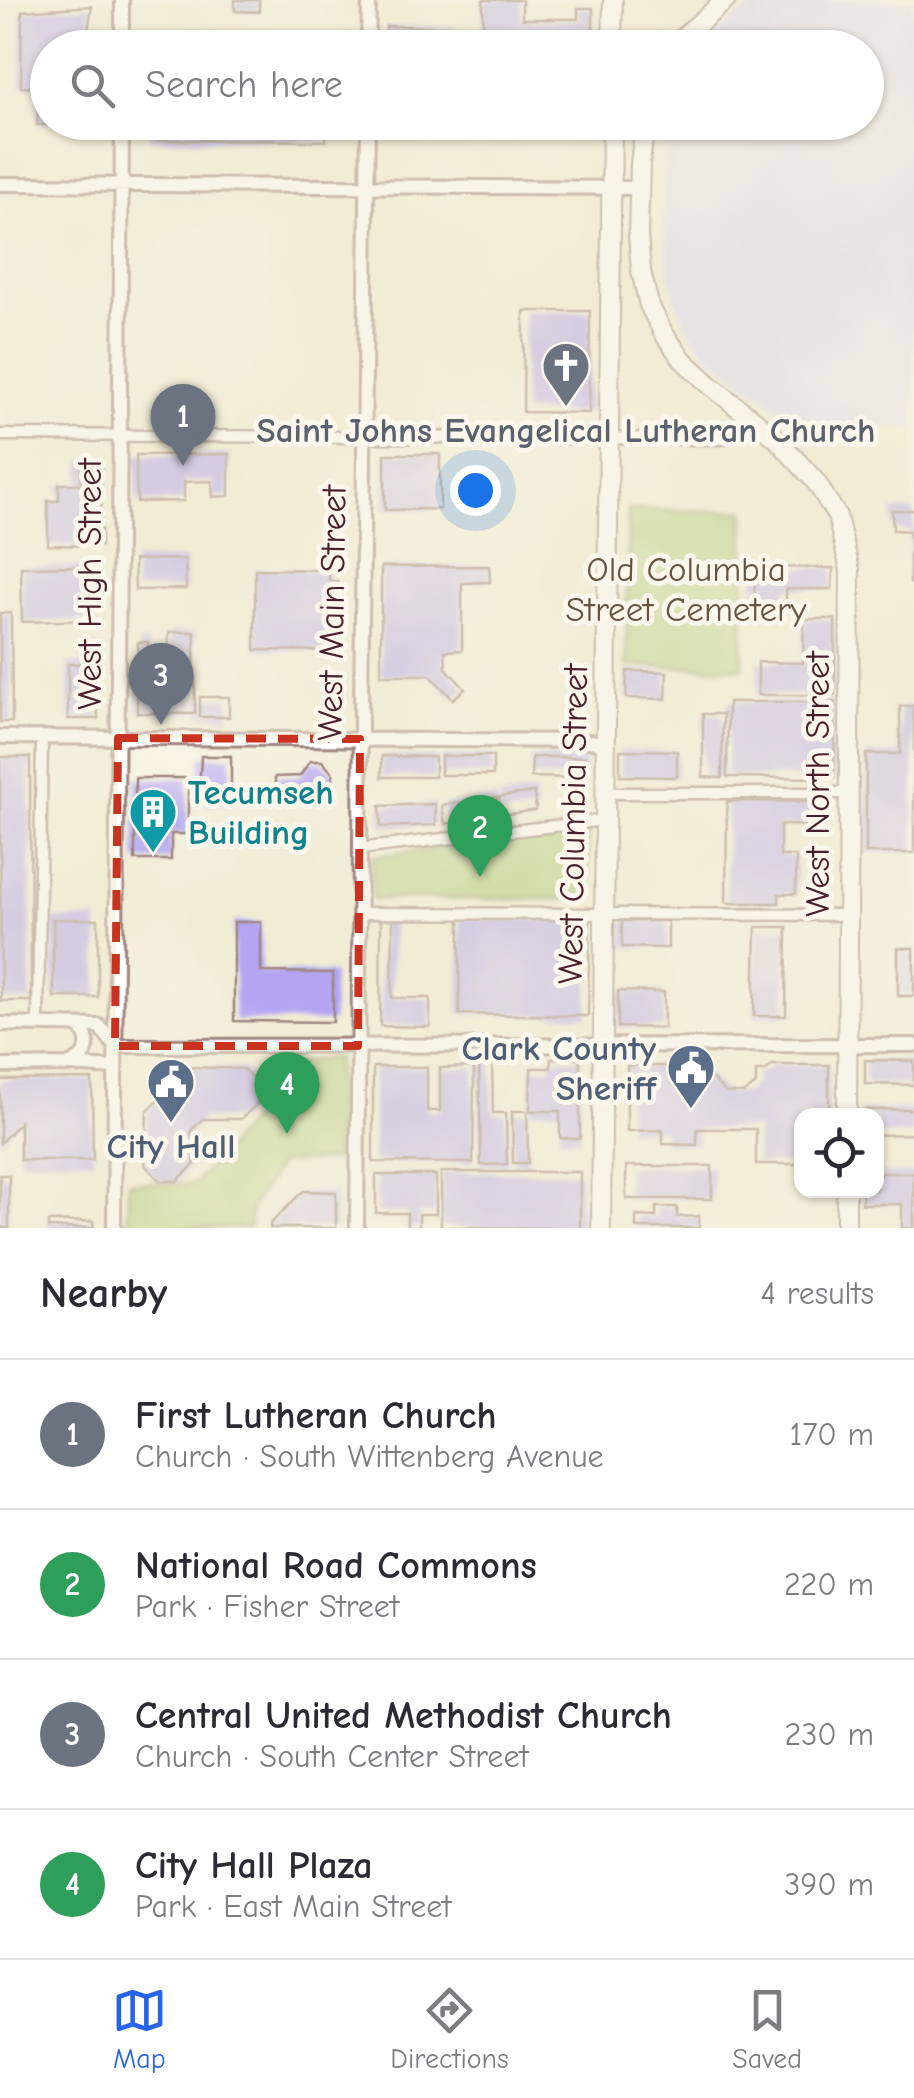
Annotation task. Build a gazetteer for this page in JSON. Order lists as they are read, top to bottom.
{
  "streets": {
    "main road": ["West North Street", "West Columbia Street"],
    "street": ["West High Street", "West Main Street"]
  },
  "parks": ["Old Columbia Street Cemetery"],
  "places": {
    "church": ["Saint Johns Evangelical Lutheran Church"],
    "building": ["Tecumseh Building"],
    "public building": ["Clark County Sheriff", "City Hall"]
  },
  "page": {
    "search": "Search here",
    "pins": [
      "1",
      "3",
      "2",
      "4"
    ],
    "heading": ["Nearby", "4 results"],
    "list": [
      {
        "mark": "1",
        "name": "First Lutheran Church",
        "note": "Church · South Wittenberg Avenue",
        "value": "170 m"
      },
      {
        "mark": "2",
        "name": "National Road Commons",
        "note": "Park · Fisher Street",
        "value": "220 m"
      },
      {
        "mark": "3",
        "name": "Central United Methodist Church",
        "note": "Church · South Center Street",
        "value": "230 m"
      },
      {
        "mark": "4",
        "name": "City Hall Plaza",
        "note": "Park · East Main Street",
        "value": "390 m"
      }
    ],
    "nav": ["Map", "Directions", "Saved"]
  }
}
